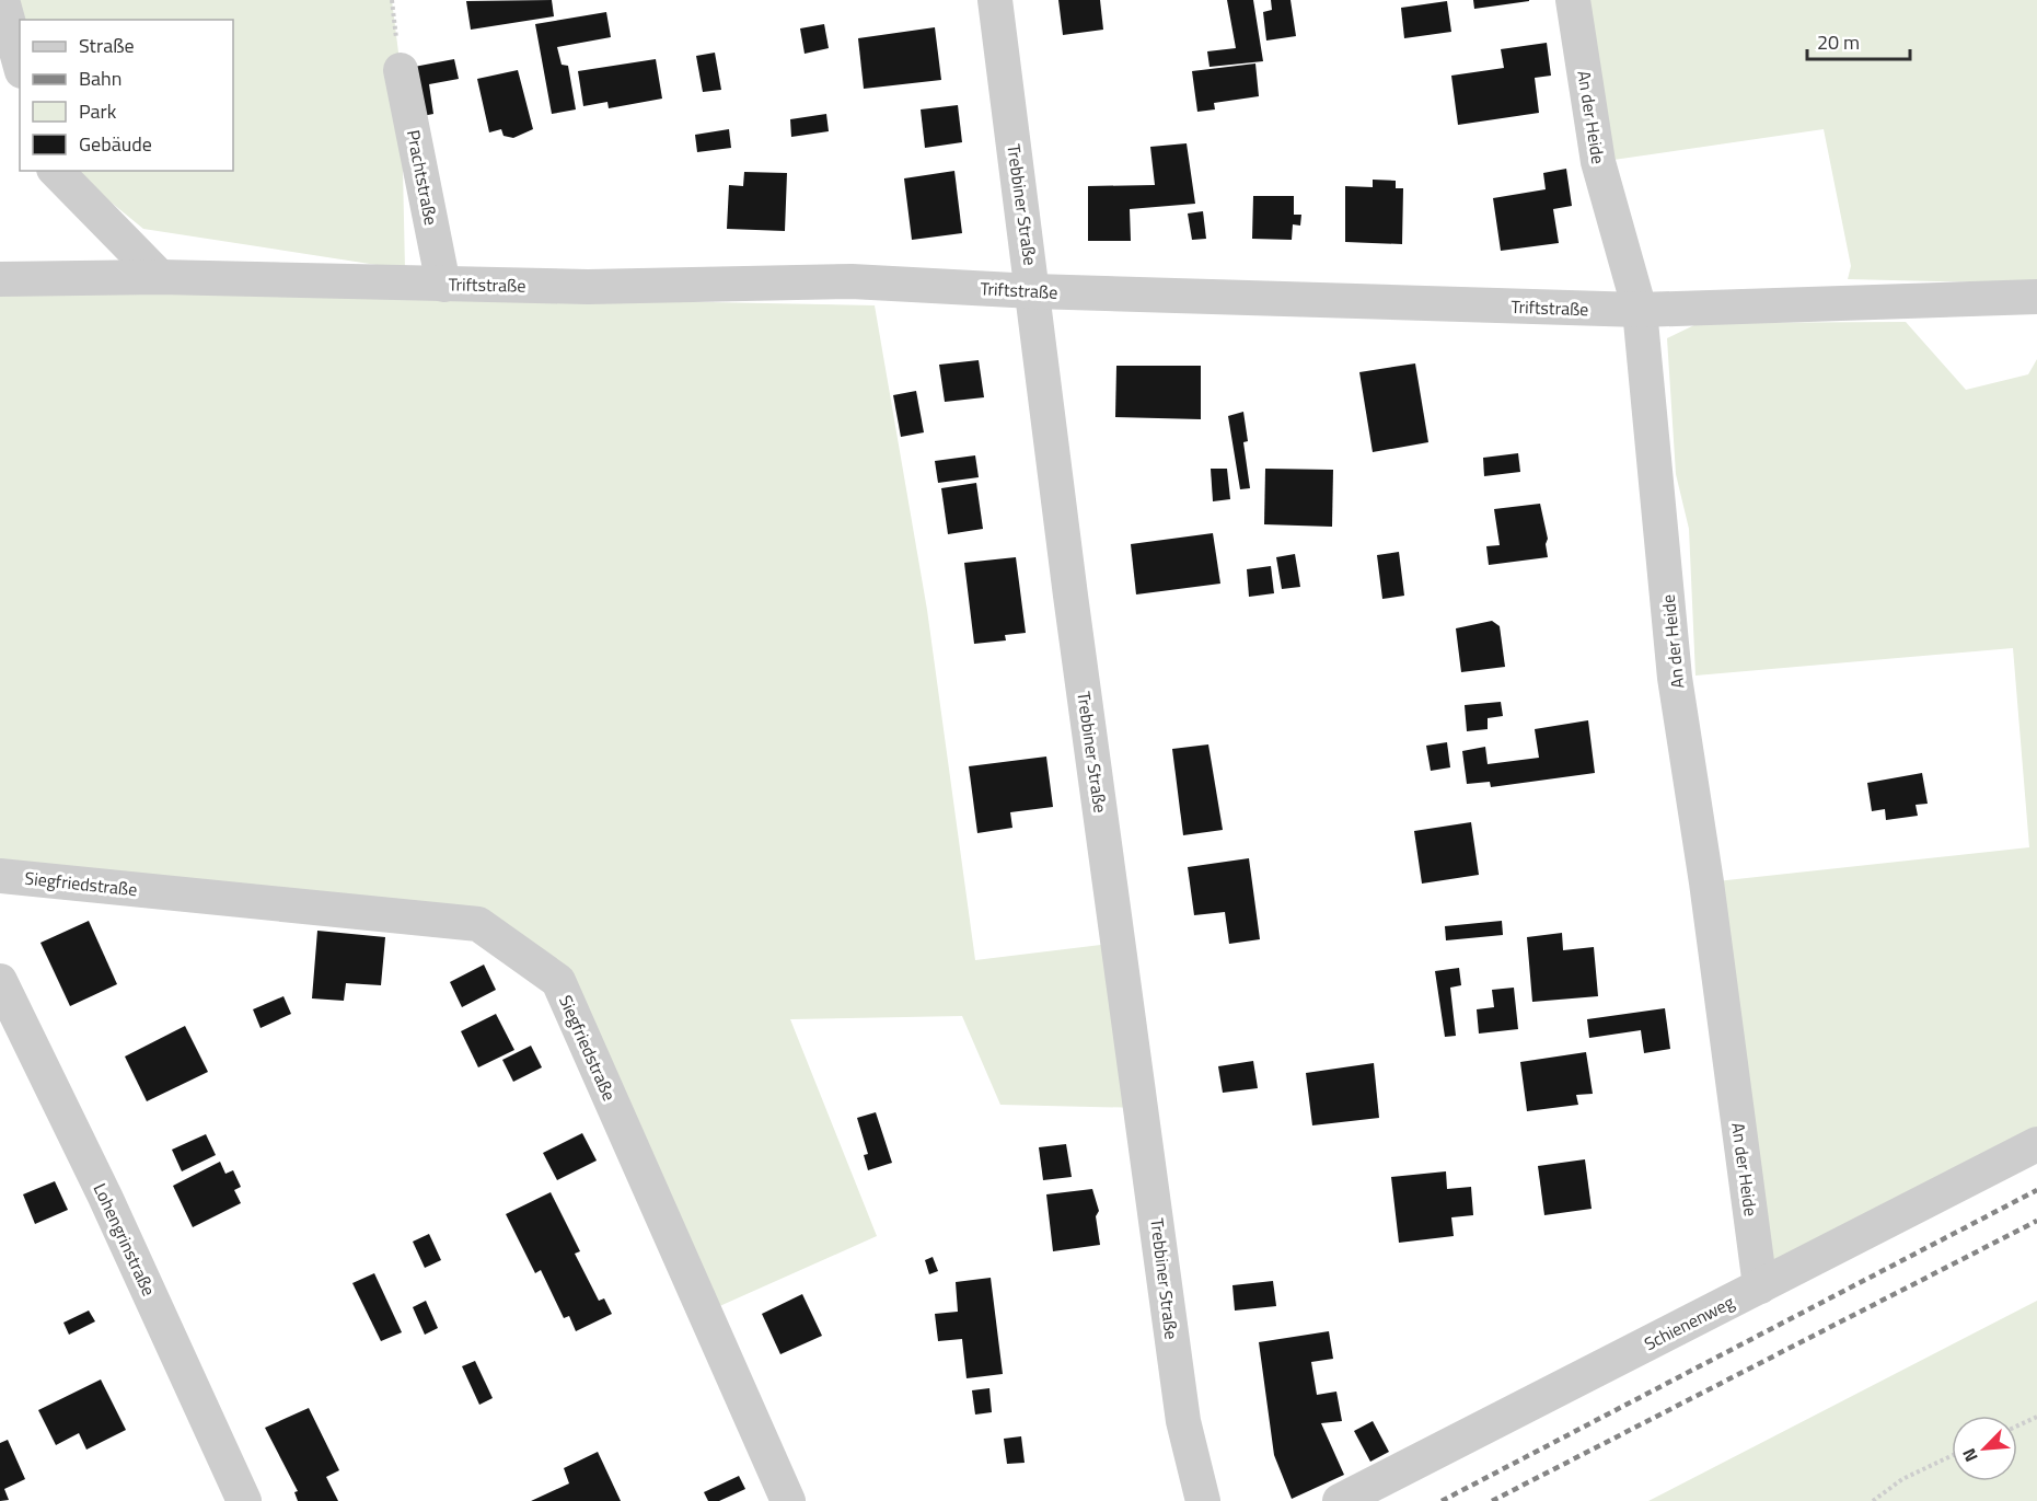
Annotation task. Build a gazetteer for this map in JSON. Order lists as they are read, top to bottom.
{
  "streets": {
    "street": [
      "An der Heide",
      "Prachtstraße",
      "Trebbiner Straße",
      "Triftstraße",
      "Siegfriedstraße",
      "Lohengrinstraße",
      "Schienenweg"
    ]
  },
  "crossings": [
    ["An der Heide", "Triftstraße"],
    ["An der Heide", "Schienenweg"],
    ["Prachtstraße", "Triftstraße"],
    ["Trebbiner Straße", "Triftstraße"]
  ],
  "legend": [
    "Straße",
    "Bahn",
    "Park",
    "Gebäude"
  ],
  "scale_bar": "20 m",
  "north": "bottom left"
}
